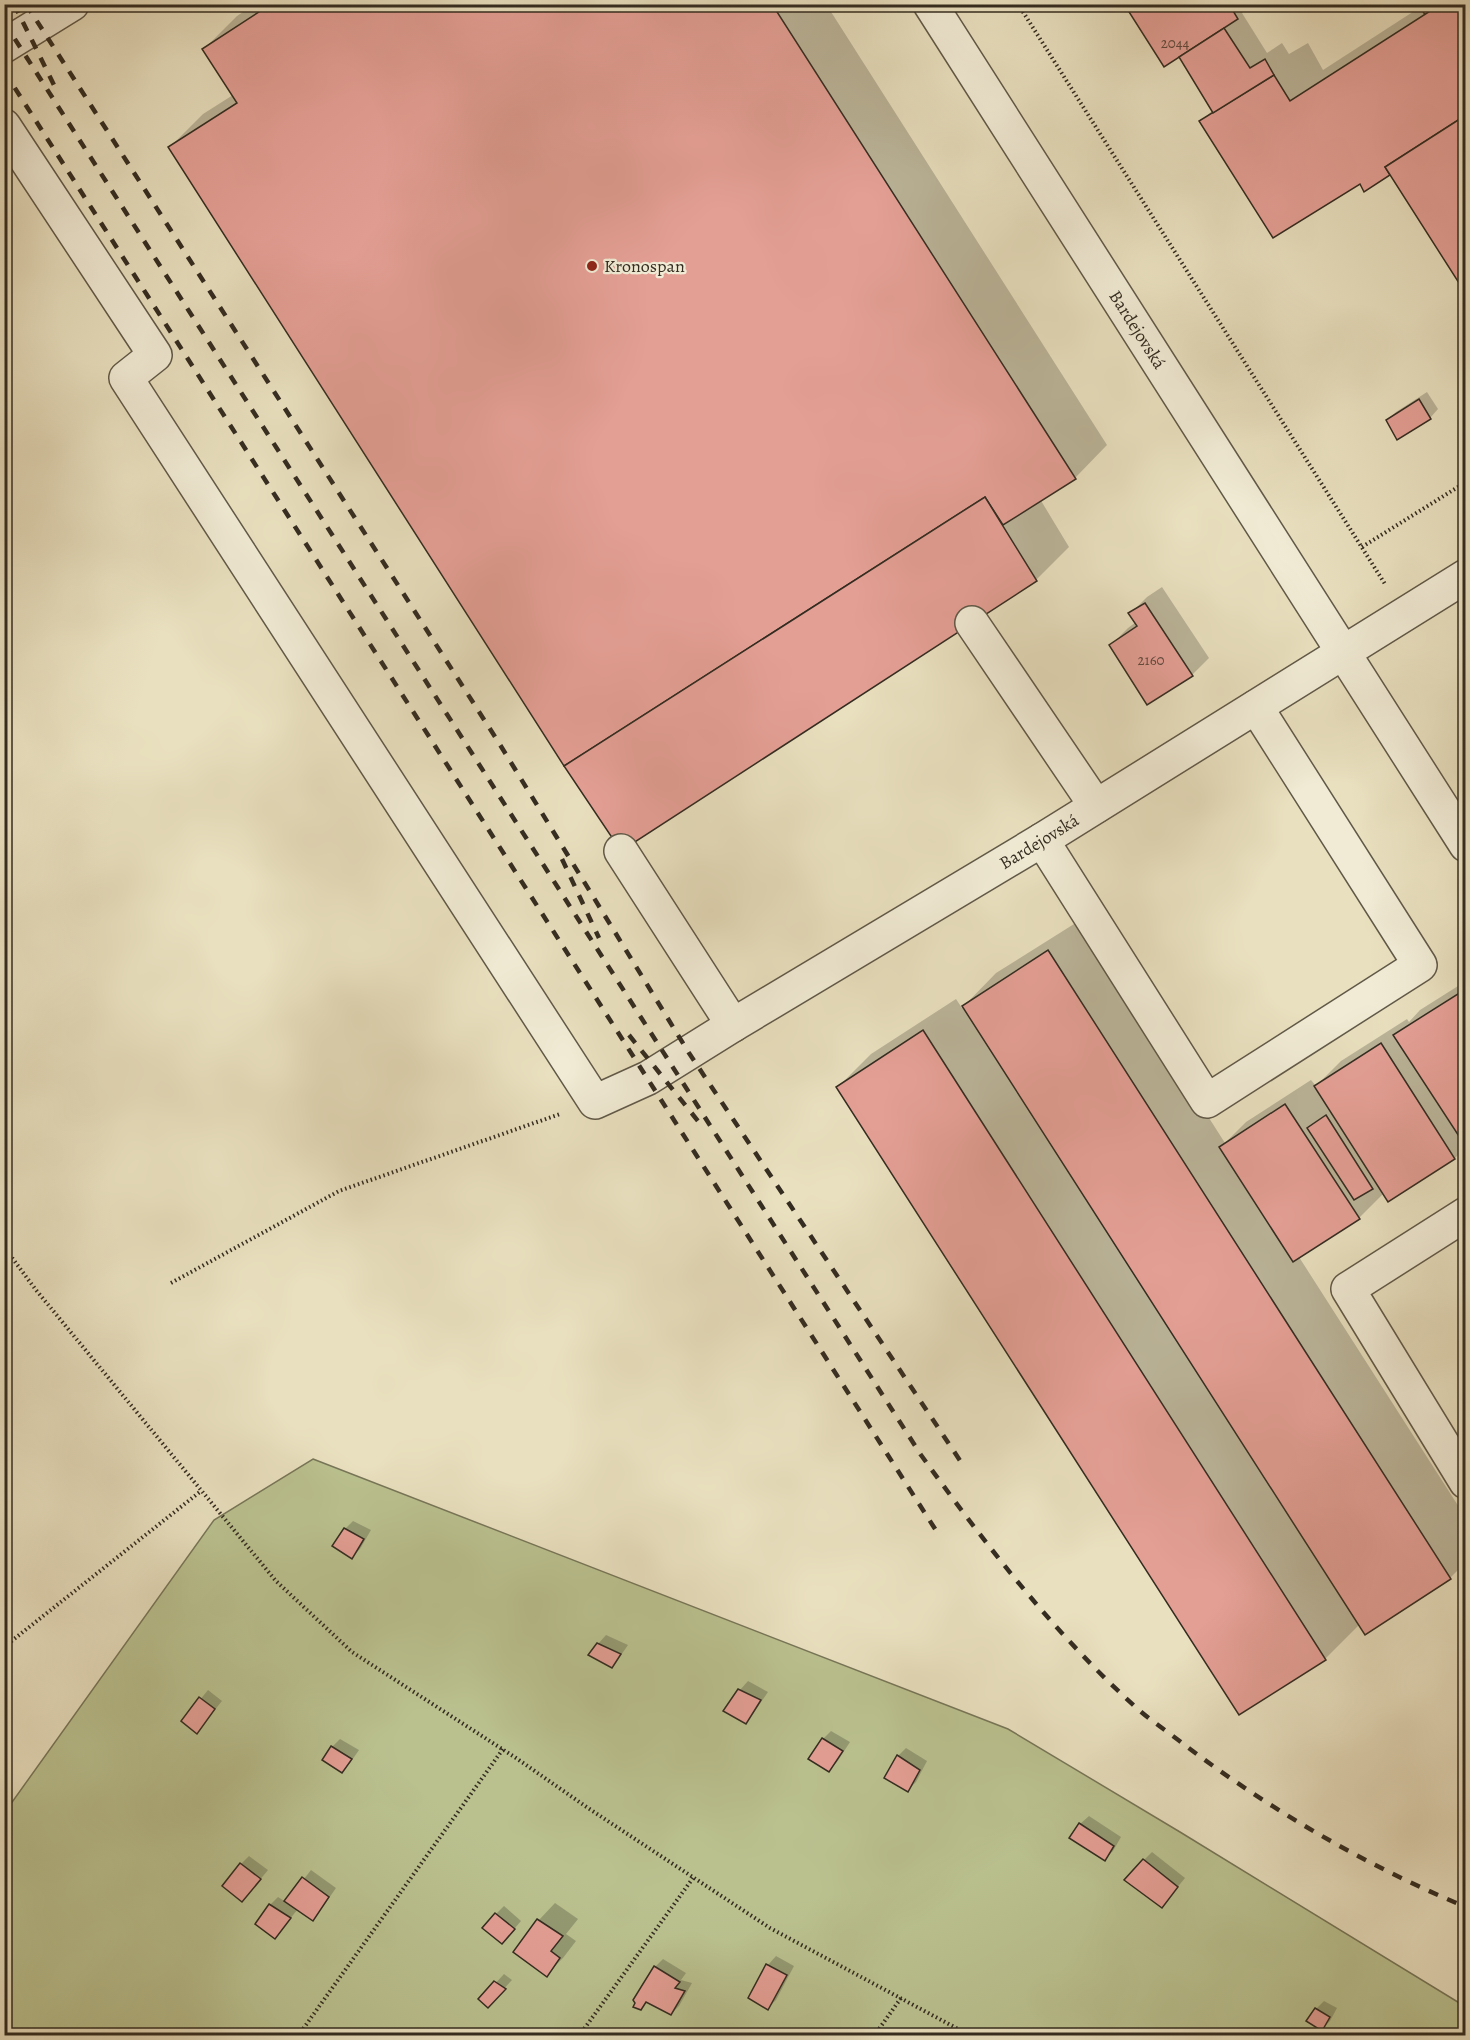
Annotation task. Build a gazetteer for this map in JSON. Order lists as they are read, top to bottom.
{
  "streets": {
    "street": ["Bardejovská"]
  },
  "places": ["Kronospan"],
  "house_numbers": ["2044", "2160"]
}
